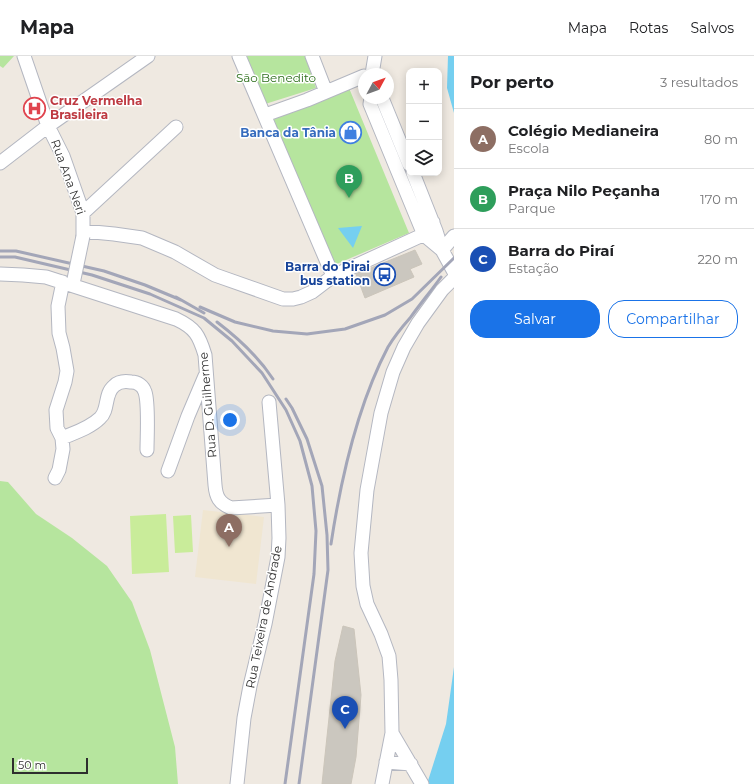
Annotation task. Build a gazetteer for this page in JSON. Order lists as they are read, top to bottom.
{
  "streets": {
    "street": ["Rua Ana Neri", "Rua D. Guilherme", "Rua Teixeira de Andrade"]
  },
  "crossings": [
    ["Rua Ana Neri", "Rua D. Guilherme"],
    ["Rua D. Guilherme", "Rua Teixeira de Andrade"]
  ],
  "parks": ["São Benedito"],
  "places": {
    "hospital": ["Cruz Vermelha Brasileira"],
    "shop": ["Banca da Tânia"],
    "bus stop": ["Barra do Pirai bus station"]
  },
  "scale_bar": "50 m",
  "north": "top right",
  "page": {
    "header": "Mapa",
    "nav": ["Mapa", "Rotas", "Salvos"],
    "heading": ["Por perto", "3 resultados"],
    "map_buttons": ["+", "−"],
    "list": [
      {
        "mark": "A",
        "name": "Colégio Medianeira",
        "note": "Escola",
        "value": "80 m"
      },
      {
        "mark": "B",
        "name": "Praça Nilo Peçanha",
        "note": "Parque",
        "value": "170 m"
      },
      {
        "mark": "C",
        "name": "Barra do Piraí",
        "note": "Estação",
        "value": "220 m"
      }
    ],
    "pins": ["B", "A", "C"],
    "buttons": ["Salvar", "Compartilhar"],
    "scale": "50 m"
  }
}
